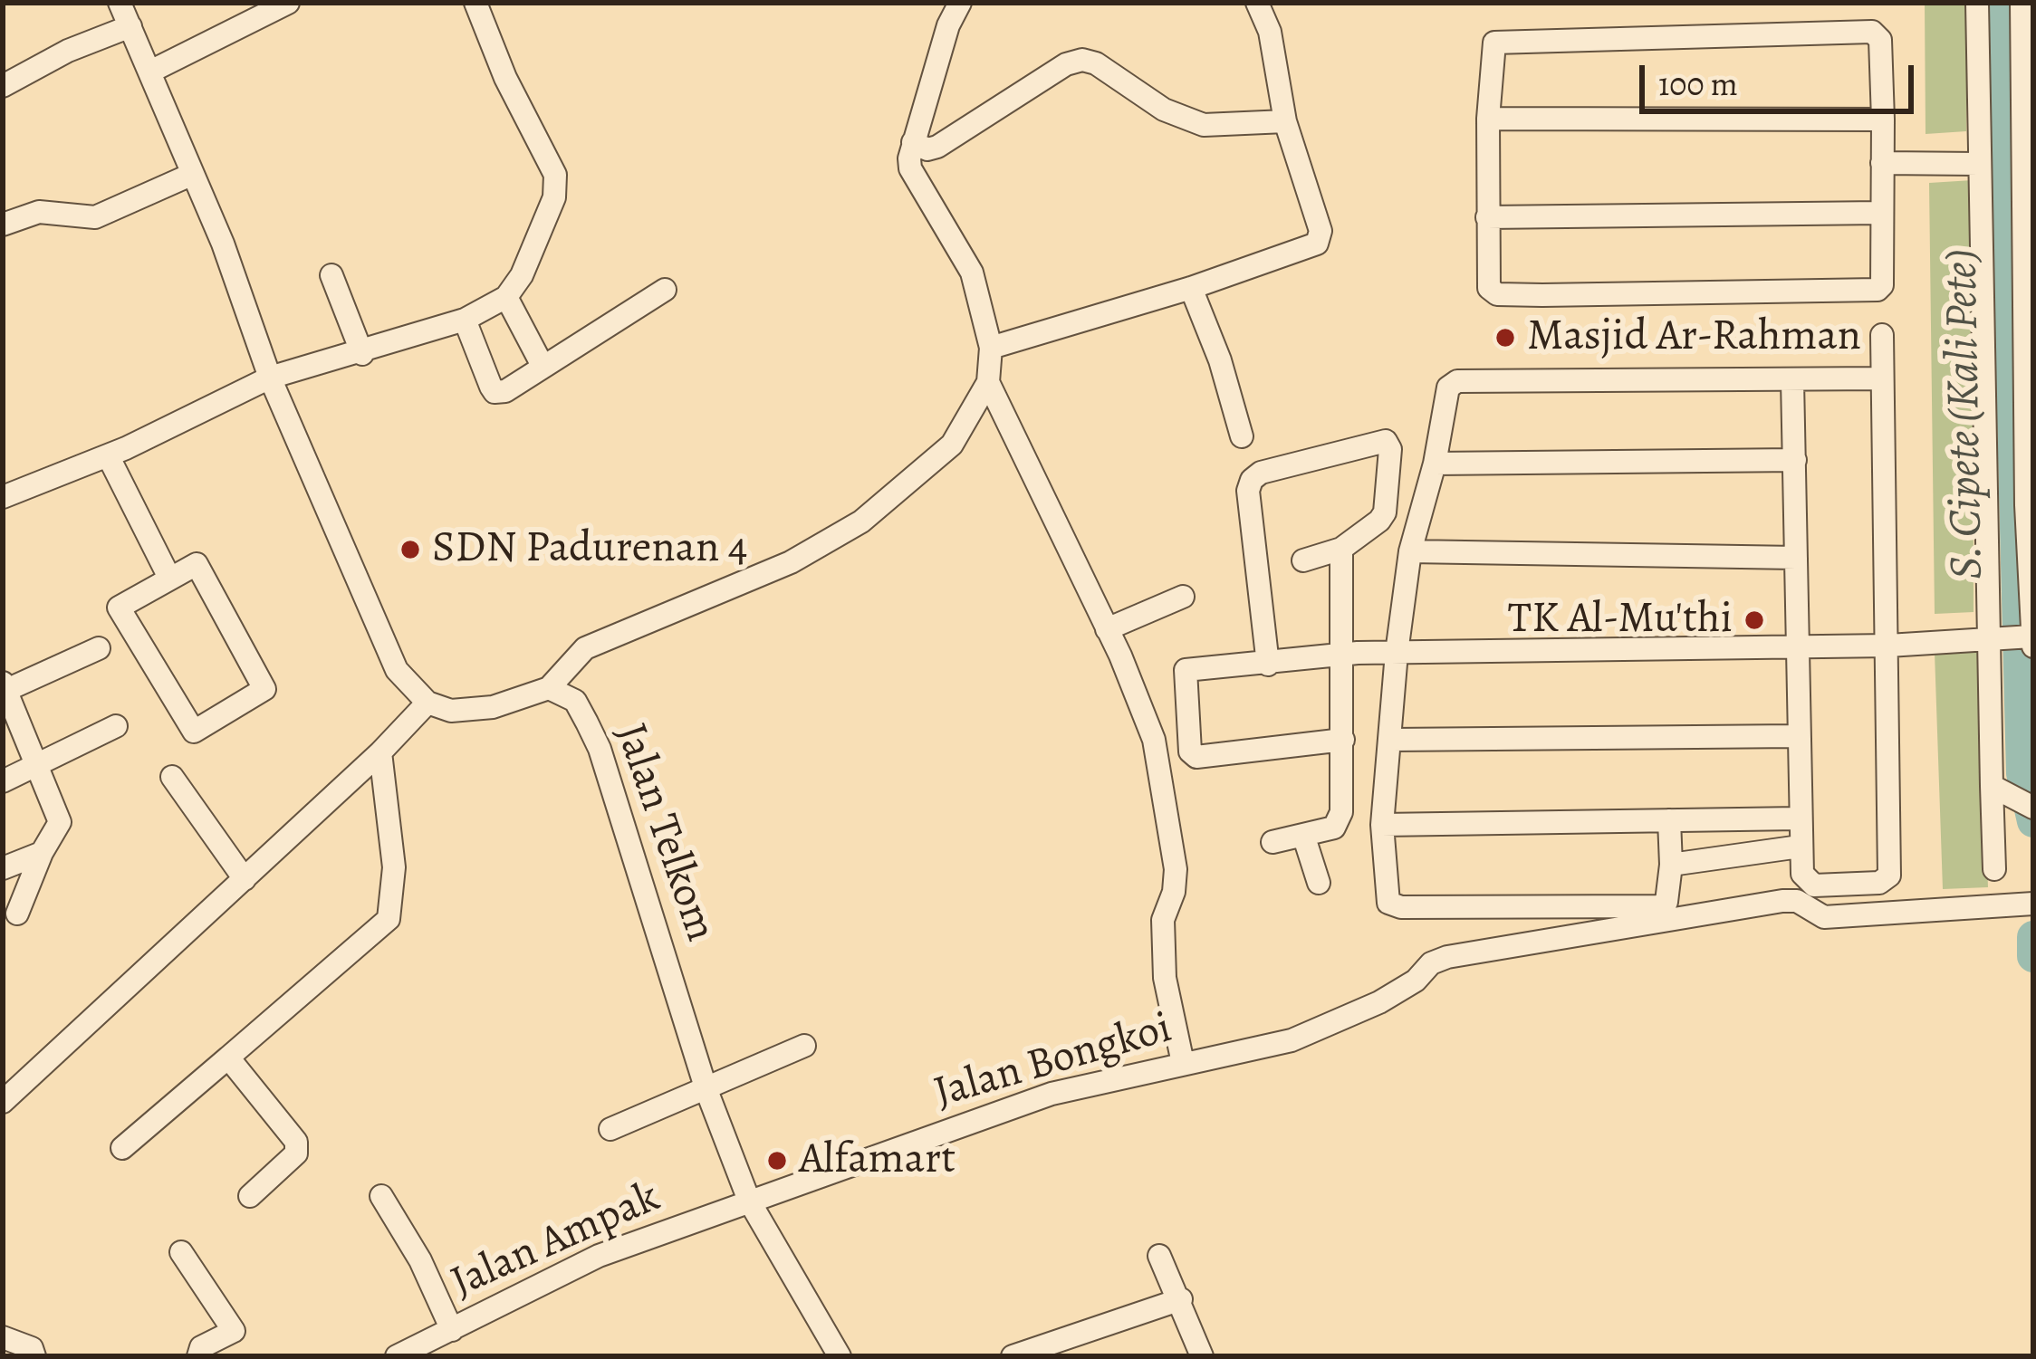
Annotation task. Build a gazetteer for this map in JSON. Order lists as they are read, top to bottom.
{
  "streets": {
    "street": ["Jalan Telkom", "Jalan Bongkoi", "Jalan Ampak"]
  },
  "crossings": [
    ["Jalan Telkom", "Jalan Bongkoi"],
    ["Jalan Telkom", "Jalan Ampak"],
    ["Jalan Bongkoi", "Jalan Ampak"]
  ],
  "water": ["S. Cipete (Kali Pete)"],
  "places": [
    "Masjid Ar-Rahman",
    "SDN Padurenan 4",
    "TK Al-Mu'thi",
    "Alfamart"
  ],
  "scale_bar": "100 m"
}
